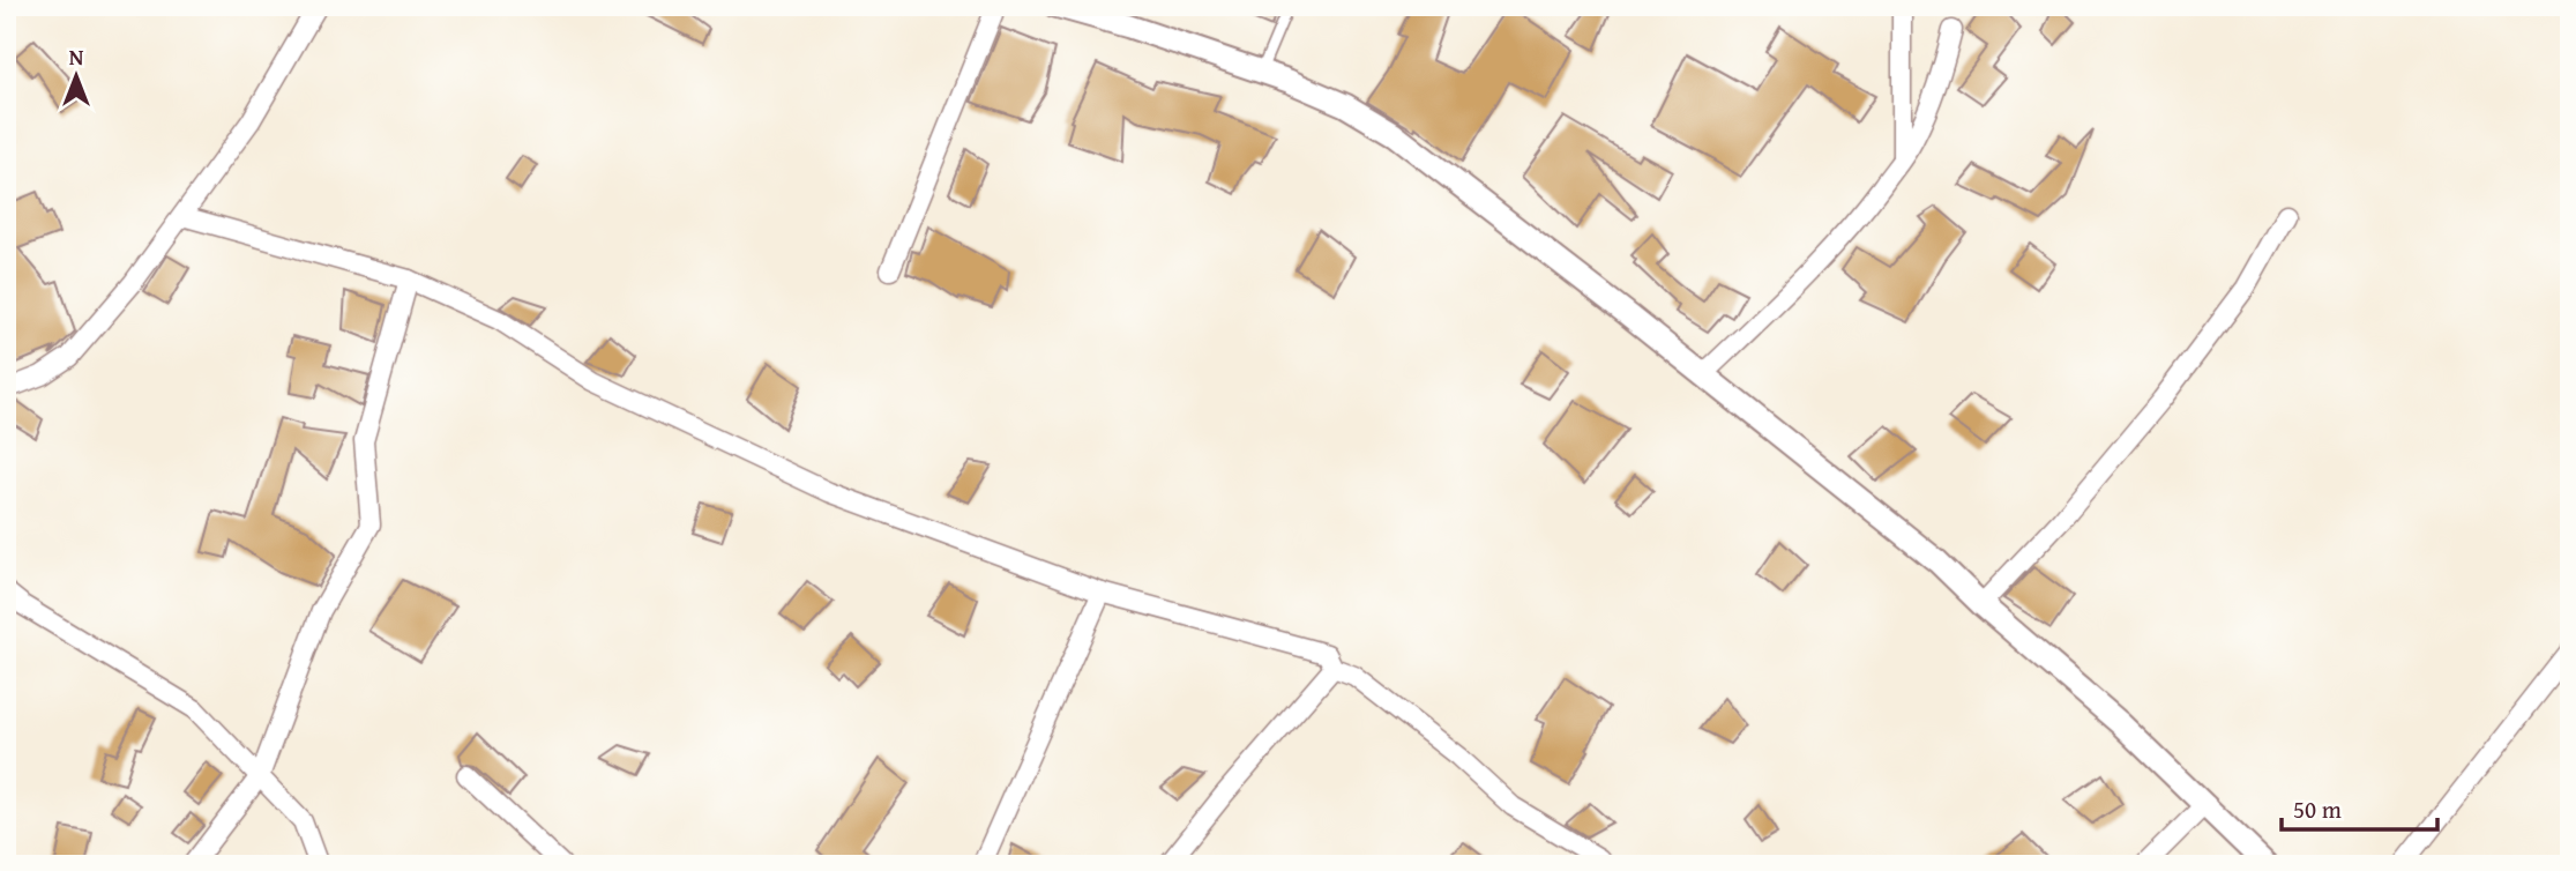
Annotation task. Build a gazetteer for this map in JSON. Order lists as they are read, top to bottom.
{
  "scale_bar": "50 m",
  "north": "top"
}
